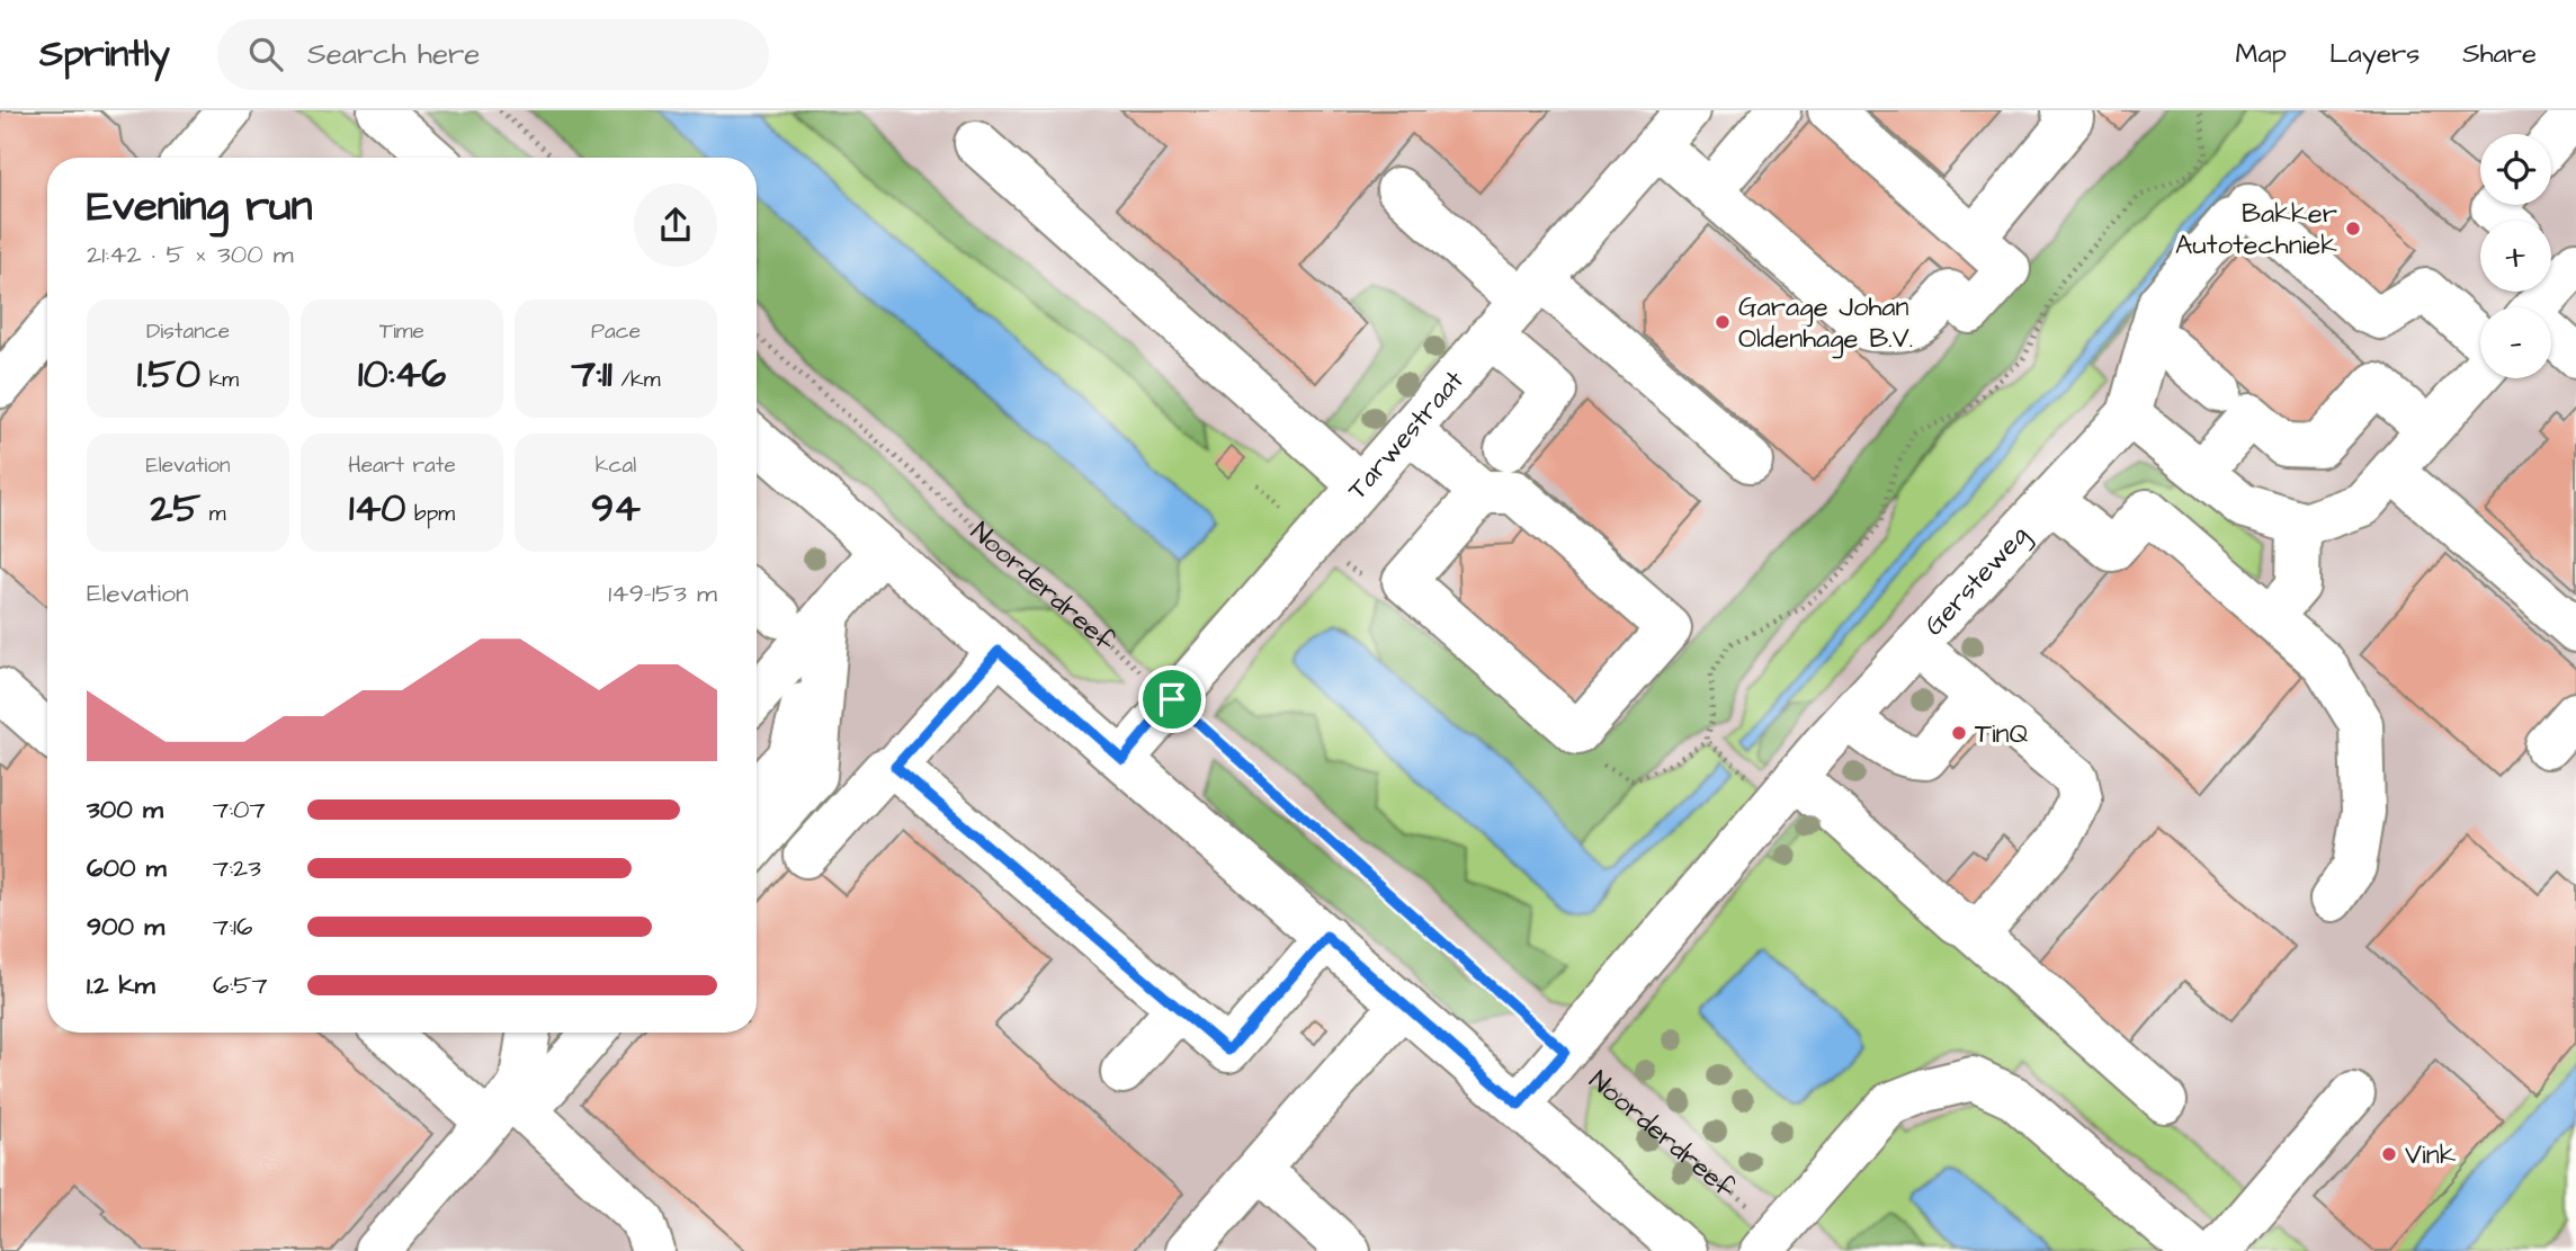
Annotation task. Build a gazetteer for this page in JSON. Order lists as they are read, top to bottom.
{
  "streets": {
    "street": ["Tarwestraat", "Gersteweg"],
    "path": ["Noorderdreef"]
  },
  "crossings": [
    ["Tarwestraat", "Noorderdreef"],
    ["Gersteweg", "Noorderdreef"]
  ],
  "places": [
    "Bakker Autotechniek",
    "Garage Johan Oldenhage B.V.",
    "TinQ",
    "Vink"
  ],
  "page": {
    "header": "Sprintly",
    "search": "Search here",
    "nav": ["Map", "Layers", "Share"],
    "map_buttons": ["+", "−"],
    "heading": ["Evening run", "21:42 · 5 × 300 m"],
    "stats": [
      ["Distance", "1.50 km"],
      ["Time", "10:46"],
      ["Pace", "7:11 /km"],
      ["Elevation", "25 m"],
      ["Heart rate", "140 bpm"],
      ["kcal", "94"]
    ],
    "chart": ["Elevation", "149–153 m"],
    "list": [
      {
        "name": "300 m",
        "note": "7:07"
      },
      {
        "name": "600 m",
        "note": "7:23"
      },
      {
        "name": "900 m",
        "note": "7:16"
      },
      {
        "name": "1.2 km",
        "note": "6:57"
      }
    ]
  }
}
